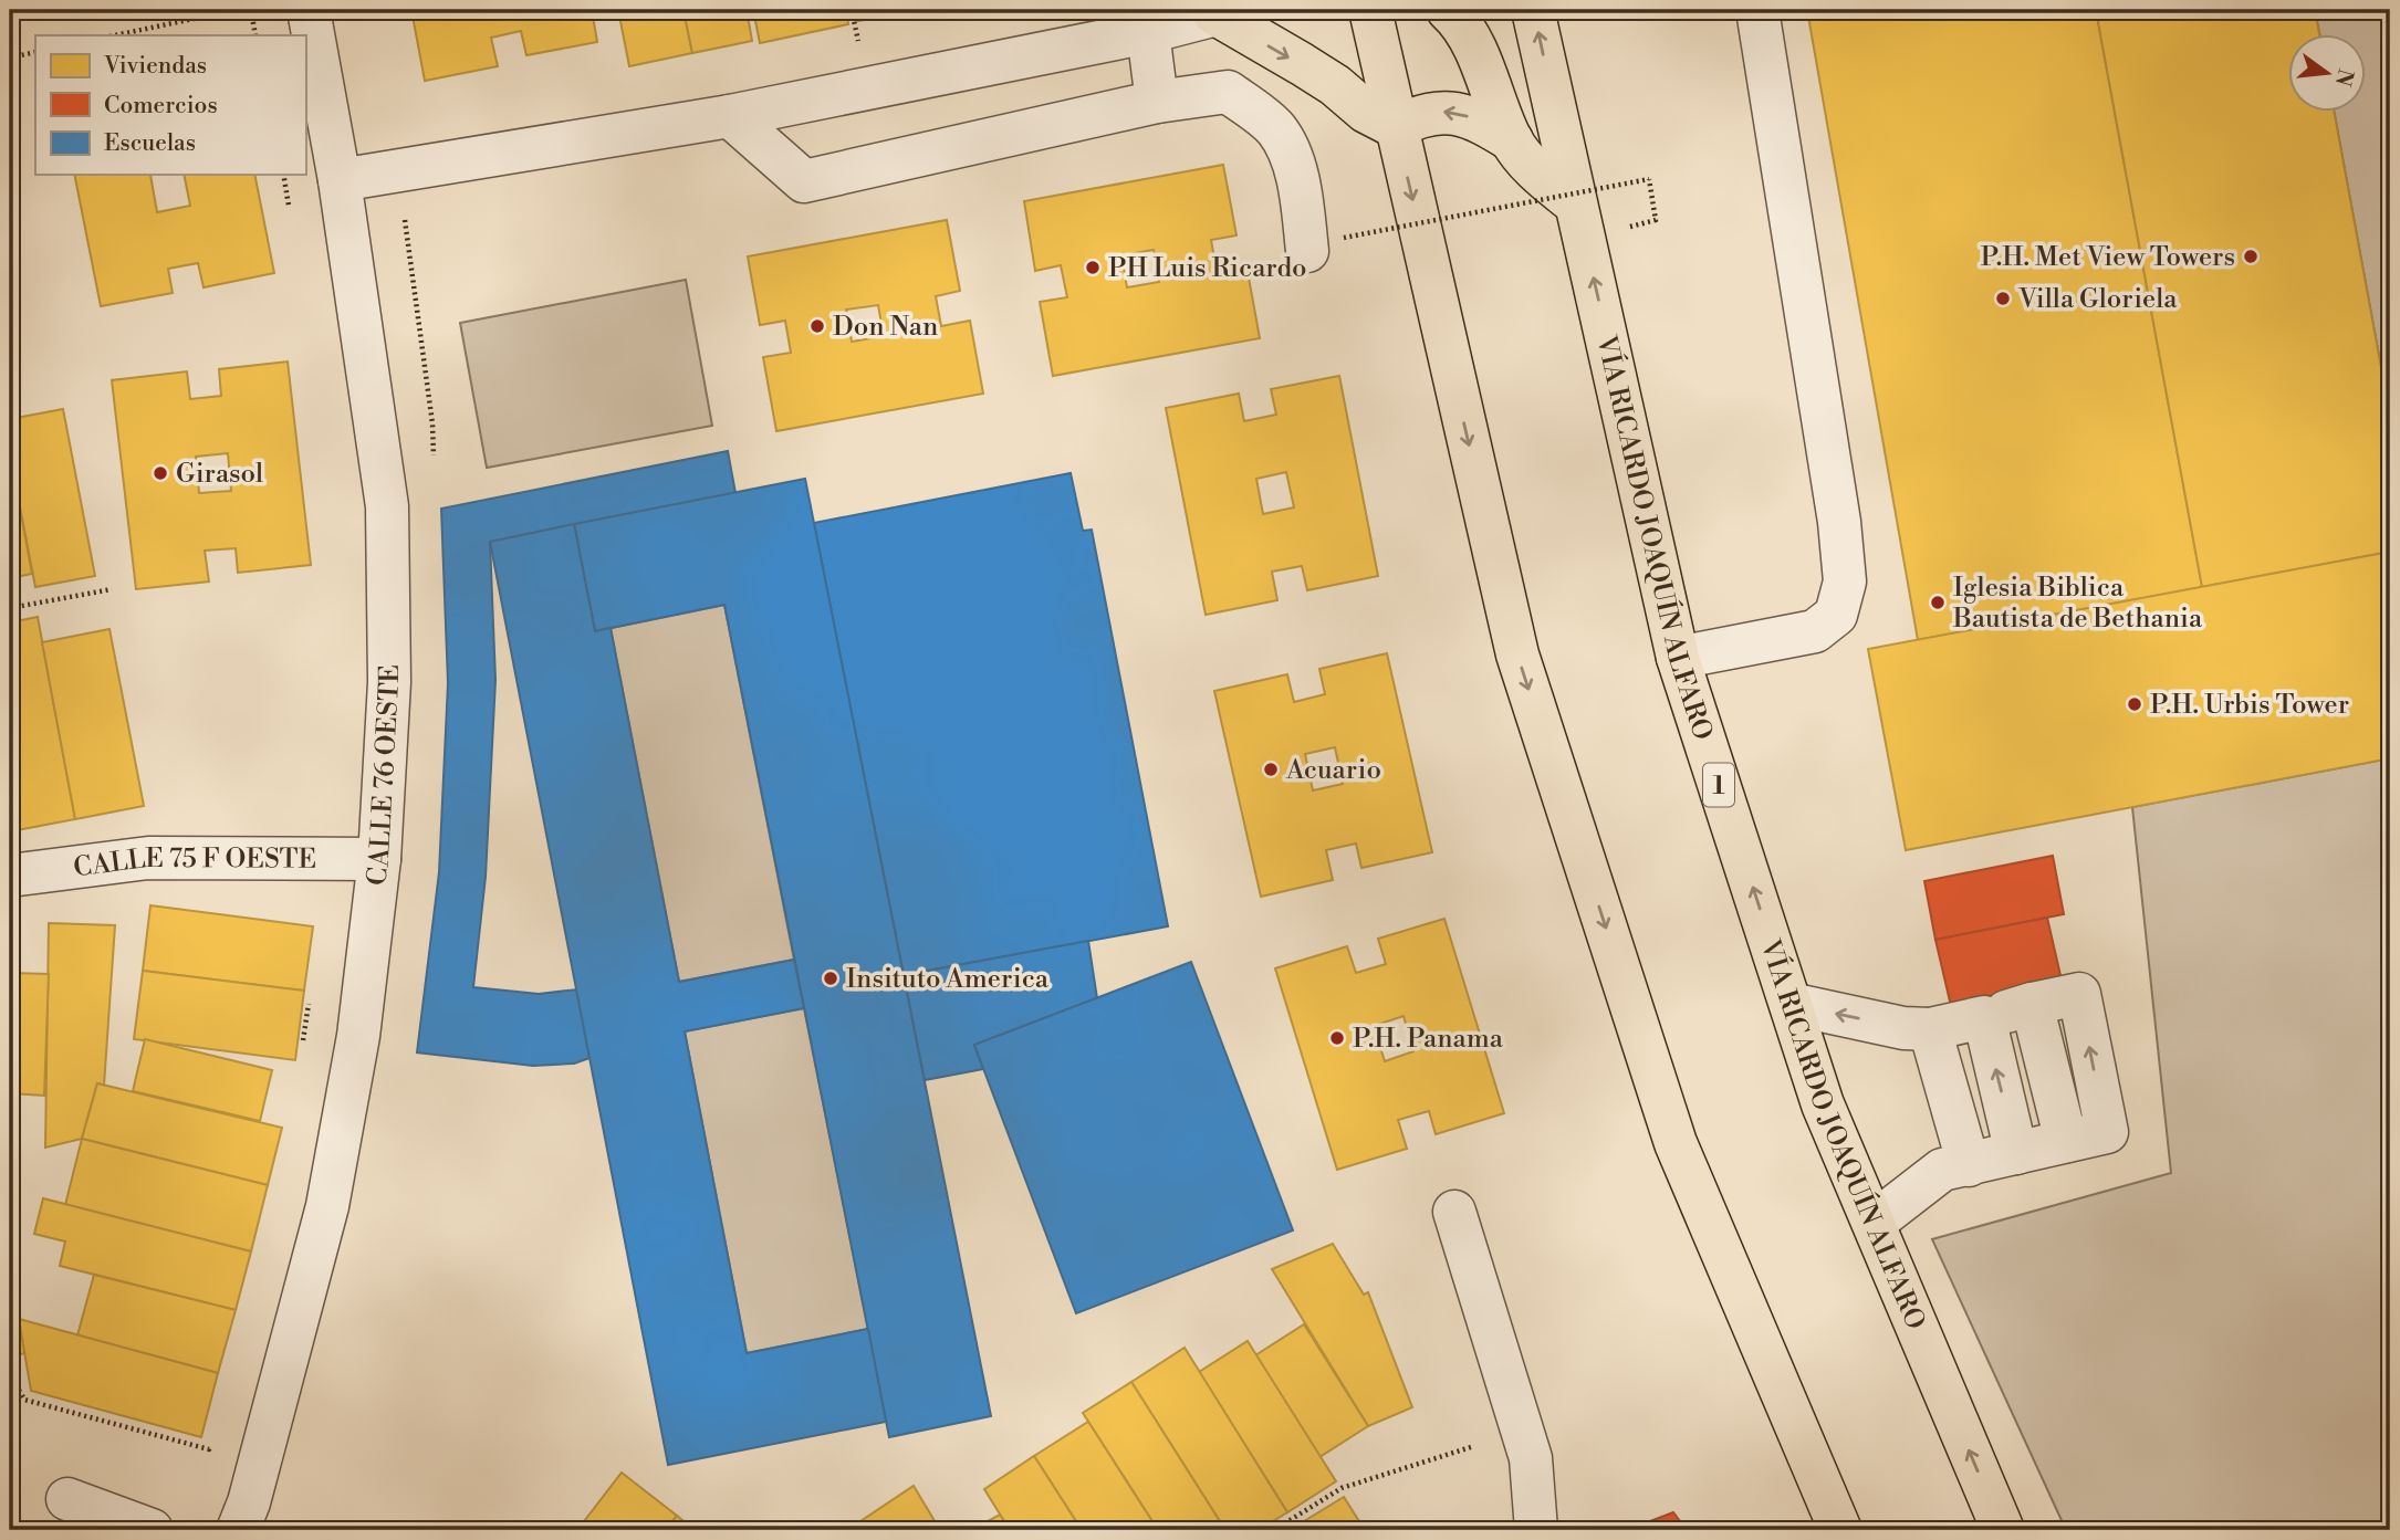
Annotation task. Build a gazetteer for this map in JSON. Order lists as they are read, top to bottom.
{
  "streets": {
    "main road": ["VÍA RICARDO JOAQUÍN ALFARO", "1"],
    "street": ["CALLE 76 OESTE", "CALLE 75 F OESTE"]
  },
  "crossings": [
    ["CALLE 76 OESTE", "CALLE 75 F OESTE"]
  ],
  "places": [
    "P.H. Met View Towers",
    "PH Luis Ricardo",
    "Villa Gloriela",
    "Don Nan",
    "Girasol",
    "Iglesia Biblica Bautista de Bethania",
    "P.H. Urbis Tower",
    "Acuario",
    "Insituto America",
    "P.H. Panama"
  ],
  "legend": ["Viviendas", "Comercios", "Escuelas"],
  "north": "right"
}
